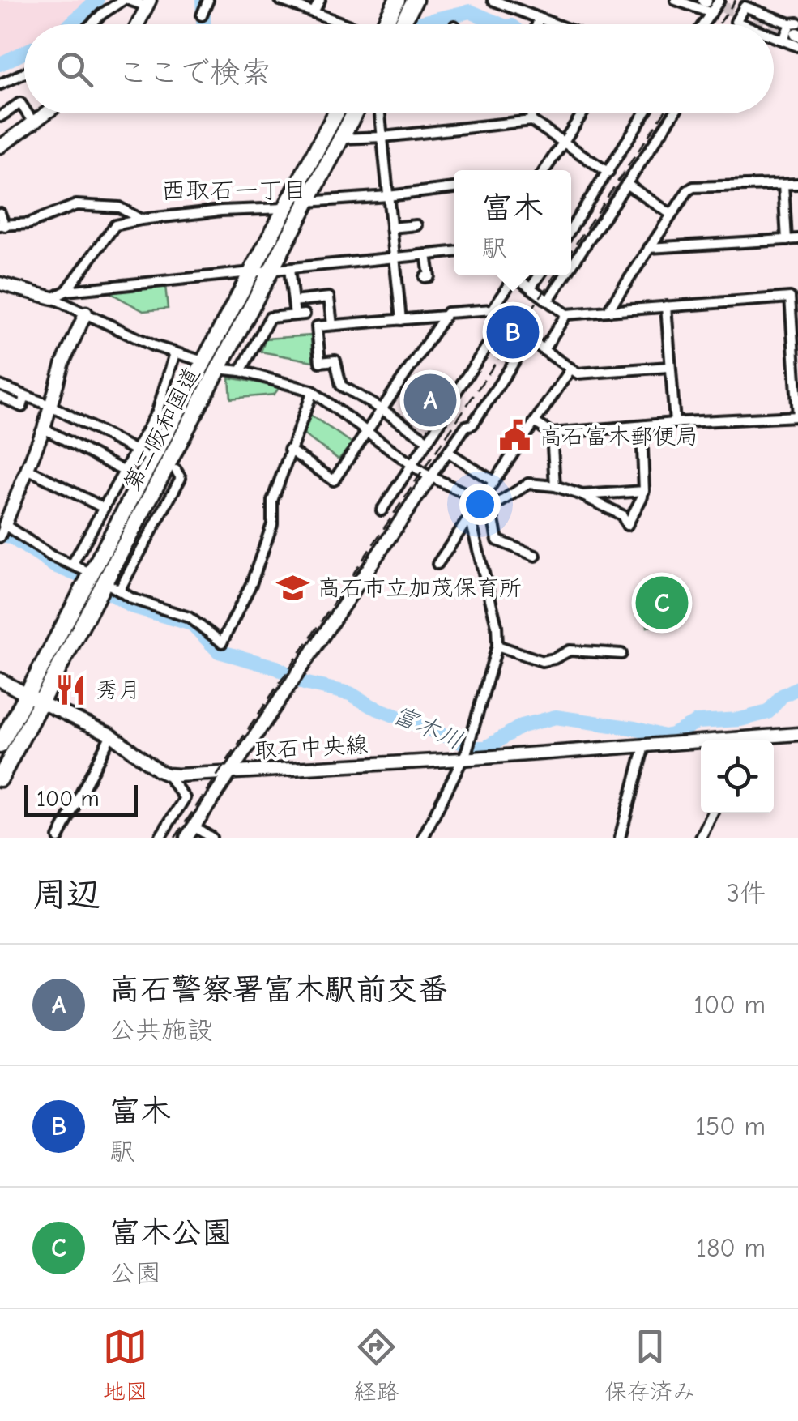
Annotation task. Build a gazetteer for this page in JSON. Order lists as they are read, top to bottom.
{
  "streets": {
    "highway": ["第二阪和国道"],
    "street": ["取石中央線"]
  },
  "districts": ["西取石一丁目"],
  "water": ["富木川"],
  "places": {
    "public building": ["高石富木郵便局"],
    "school or university": ["高石市立加茂保育所"],
    "restaurant": ["秀月"]
  },
  "scale_bar": "100 m",
  "page": {
    "search": "ここで検索",
    "popup": ["富木", "駅"],
    "pins": ["B", "A", "C"],
    "scale": "100 m",
    "heading": ["周辺", "3件"],
    "list": [
      {
        "mark": "A",
        "name": "高石警察署富木駅前交番",
        "note": "公共施設",
        "value": "100 m"
      },
      {
        "mark": "B",
        "name": "富木",
        "note": "駅",
        "value": "150 m"
      },
      {
        "mark": "C",
        "name": "富木公園",
        "note": "公園",
        "value": "180 m"
      }
    ],
    "nav": ["地図", "経路", "保存済み"]
  }
}
